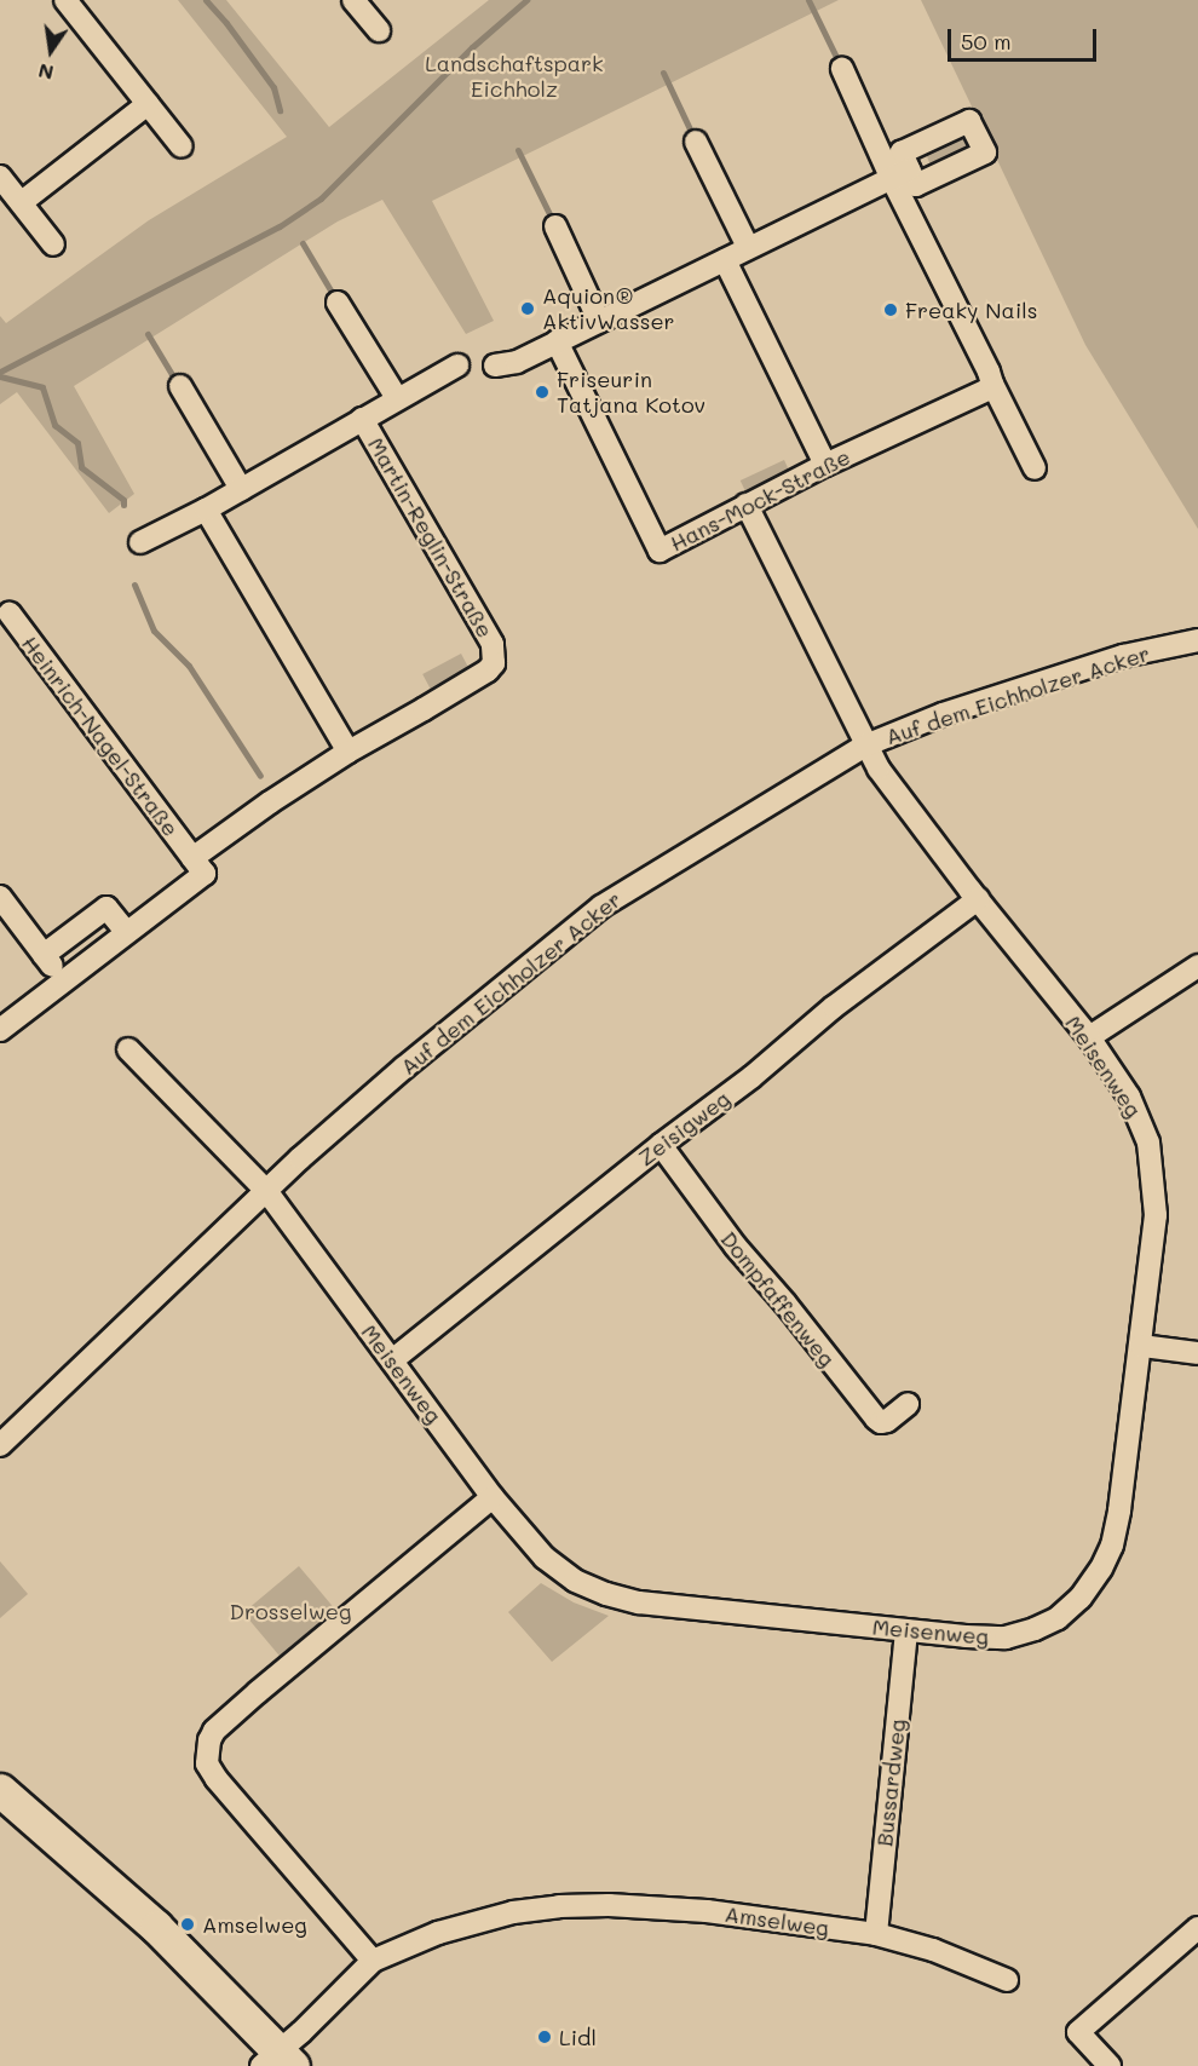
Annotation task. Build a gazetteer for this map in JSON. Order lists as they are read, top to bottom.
{
  "streets": {
    "street": [
      "Hans-Mock-Straße",
      "Martin-Reglin-Straße",
      "Auf dem Eichholzer Acker",
      "Heinrich-Nagel-Straße",
      "Meisenweg",
      "Zeisigweg",
      "Dompfaffenweg",
      "Bussardweg",
      "Amselweg"
    ]
  },
  "crossings": [
    ["Hans-Mock-Straße", "Meisenweg"],
    ["Martin-Reglin-Straße", "Heinrich-Nagel-Straße"],
    ["Auf dem Eichholzer Acker", "Meisenweg"],
    ["Meisenweg", "Zeisigweg"],
    ["Meisenweg", "Bussardweg"],
    ["Zeisigweg", "Dompfaffenweg"],
    ["Bussardweg", "Amselweg"]
  ],
  "parks": ["Landschaftspark Eichholz", "Drosselweg"],
  "places": [
    "Aquion® AktivWasser",
    "Freaky Nails",
    "Friseurin Tatjana Kotov",
    "Amselweg",
    "Lidl"
  ],
  "scale_bar": "50 m",
  "north": "bottom"
}
